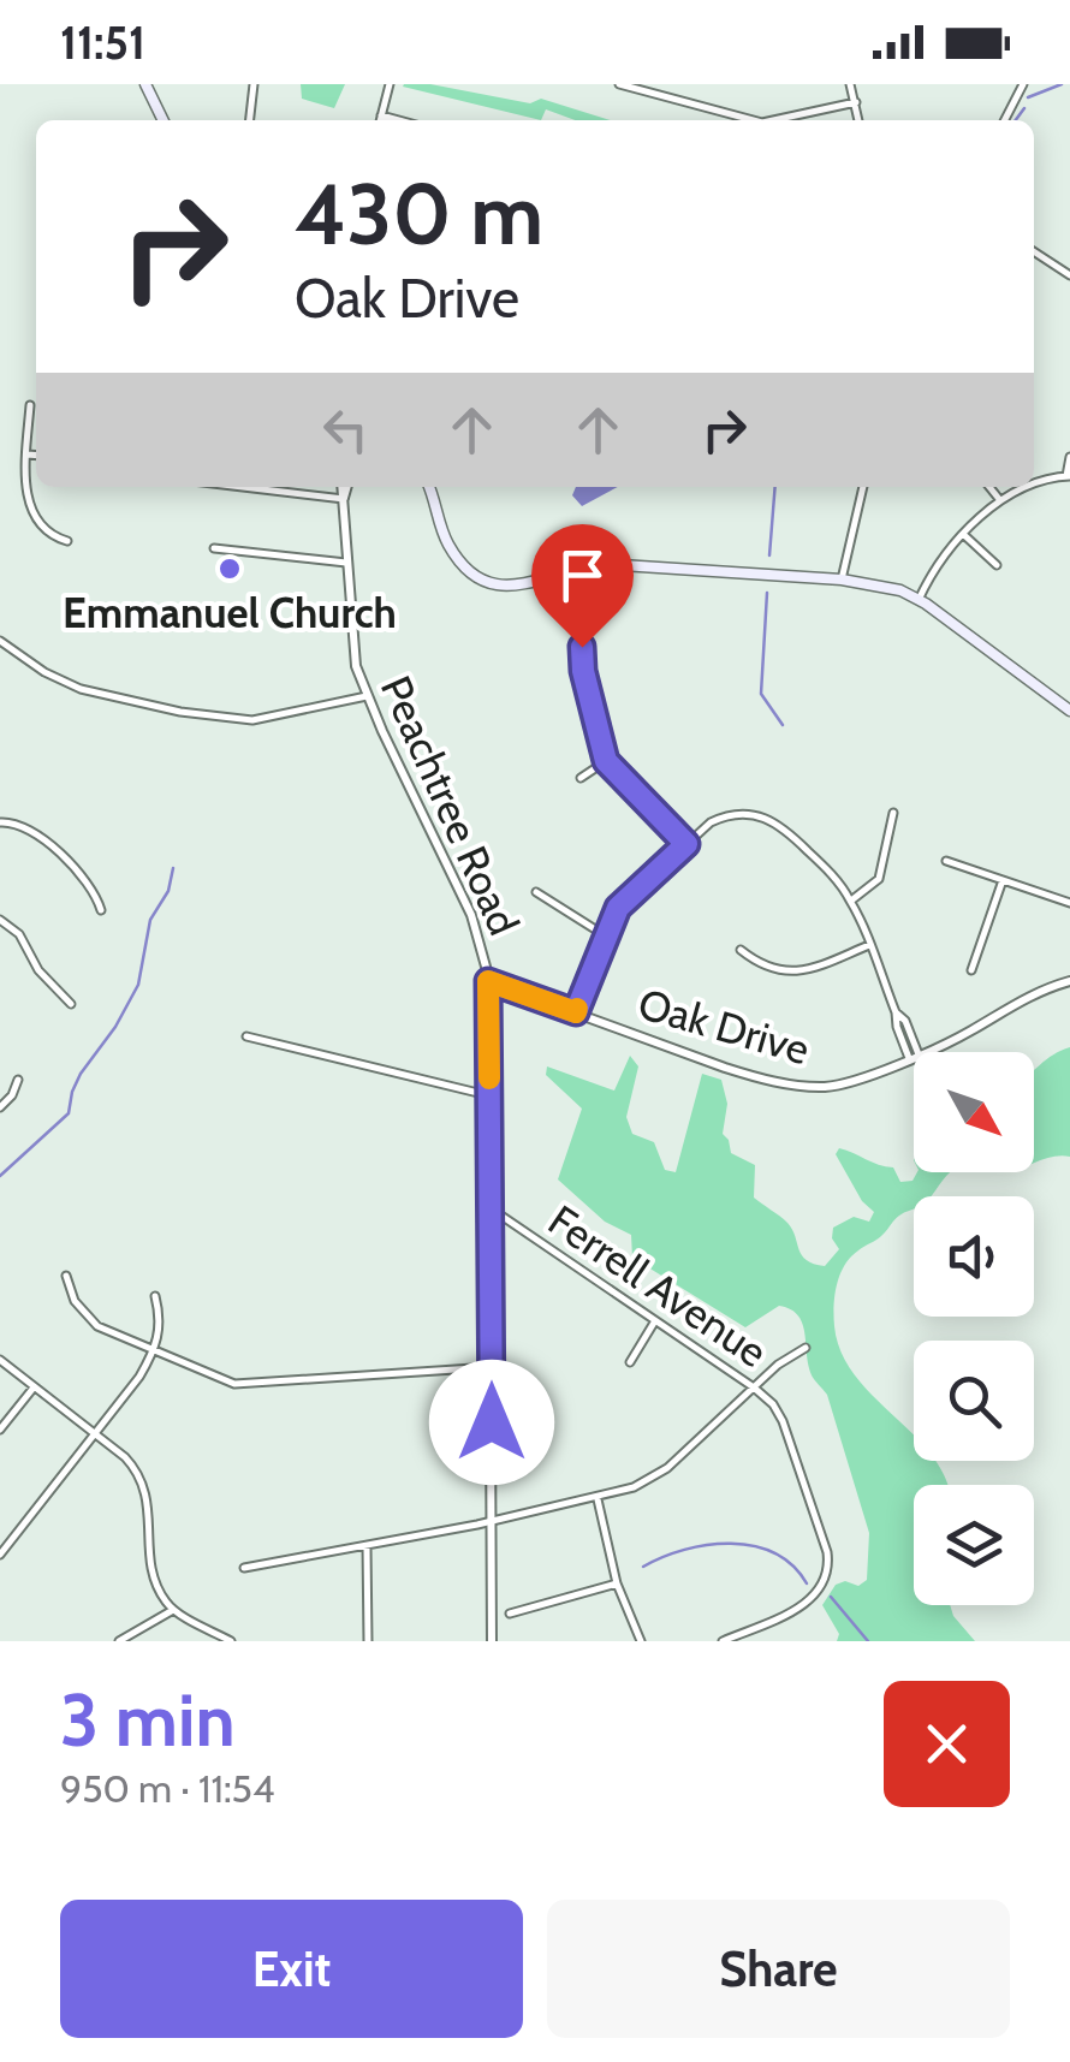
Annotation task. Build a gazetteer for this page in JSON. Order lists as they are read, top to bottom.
{
  "streets": {
    "street": ["Peachtree Road", "Oak Drive", "Ferrell Avenue"]
  },
  "crossings": [
    ["Peachtree Road", "Oak Drive"],
    ["Peachtree Road", "Ferrell Avenue"]
  ],
  "places": ["Emmanuel Church"],
  "north": "bottom right",
  "page": {
    "status": "11:51",
    "turn": ["430 m", "Oak Drive"],
    "heading": ["3 min", "950 m · 11:54"],
    "buttons": ["Exit", "Share"]
  }
}
